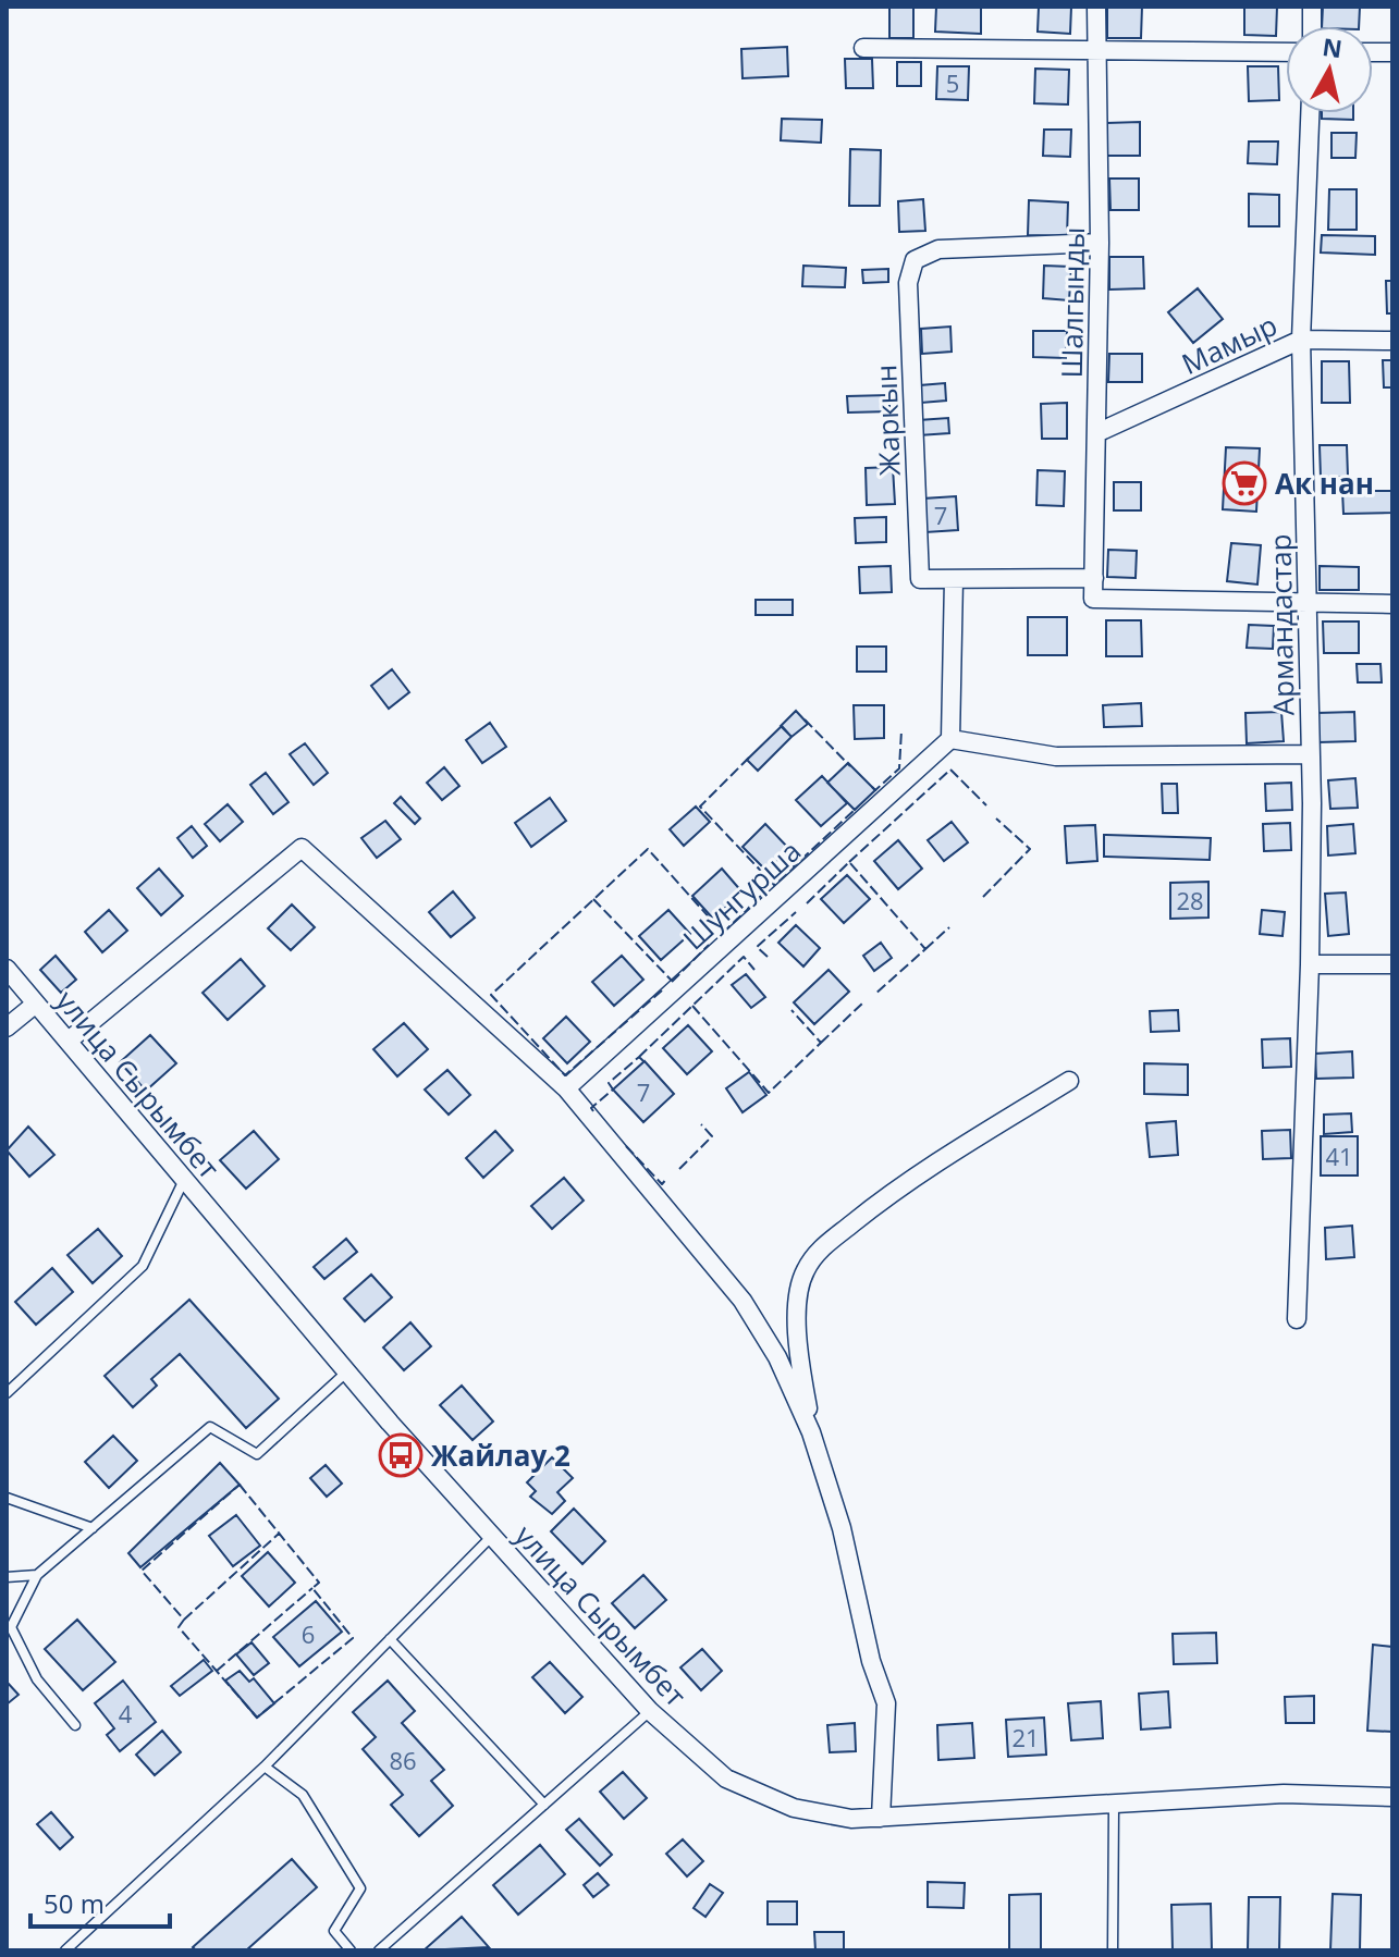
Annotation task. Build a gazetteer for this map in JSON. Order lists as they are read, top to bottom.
{
  "streets": {
    "street": [
      "Шалгынды",
      "Мамыр",
      "Жаркын",
      "Армандастар",
      "Шунгурша",
      "улица Сырымбет"
    ]
  },
  "crossings": [
    ["Шалгынды", "Мамыр"],
    ["Шалгынды", "Жаркын"],
    ["Шалгынды", "Армандастар"],
    ["Мамыр", "Армандастар"]
  ],
  "places": {
    "supermarket": ["Ак нан"],
    "bus stop": ["Жайлау 2"]
  },
  "house_numbers": [
    "5",
    "7",
    "28",
    "7",
    "41",
    "6",
    "4",
    "21",
    "86"
  ],
  "scale_bar": "50 m",
  "north": "top"
}
